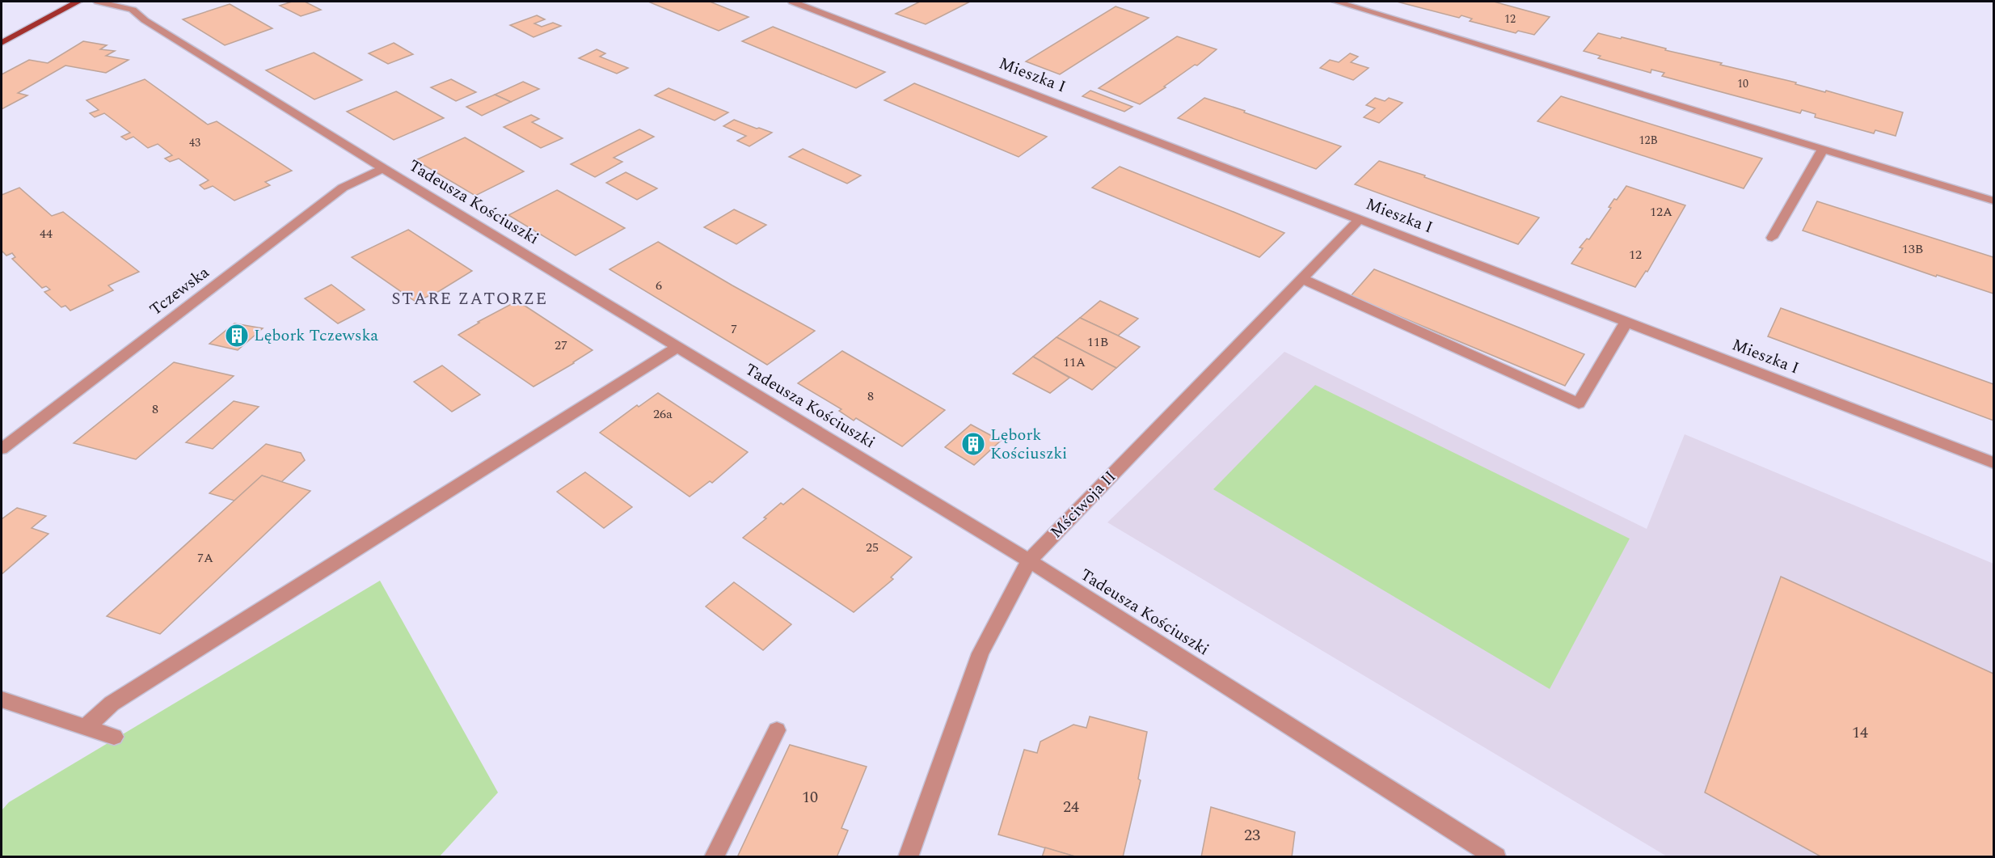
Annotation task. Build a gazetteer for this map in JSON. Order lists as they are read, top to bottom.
{
  "streets": {
    "street": [
      "Mieszka I",
      "Tadeusza Kościuszki",
      "Tczewska",
      "Mściwoja II"
    ]
  },
  "crossings": [
    ["Mieszka I", "Mściwoja II"],
    ["Tadeusza Kościuszki", "Tczewska"],
    ["Tadeusza Kościuszki", "Mściwoja II"]
  ],
  "districts": ["STARE ZATORZE"],
  "places": {
    "building": ["Lębork Tczewska", "Lębork Kościuszki"]
  },
  "house_numbers": [
    "12",
    "10",
    "12B",
    "43",
    "12A",
    "44",
    "13B",
    "12",
    "6",
    "7",
    "11B",
    "27",
    "11A",
    "8",
    "8",
    "26a",
    "25",
    "7A",
    "14",
    "10",
    "24",
    "23"
  ]
}
